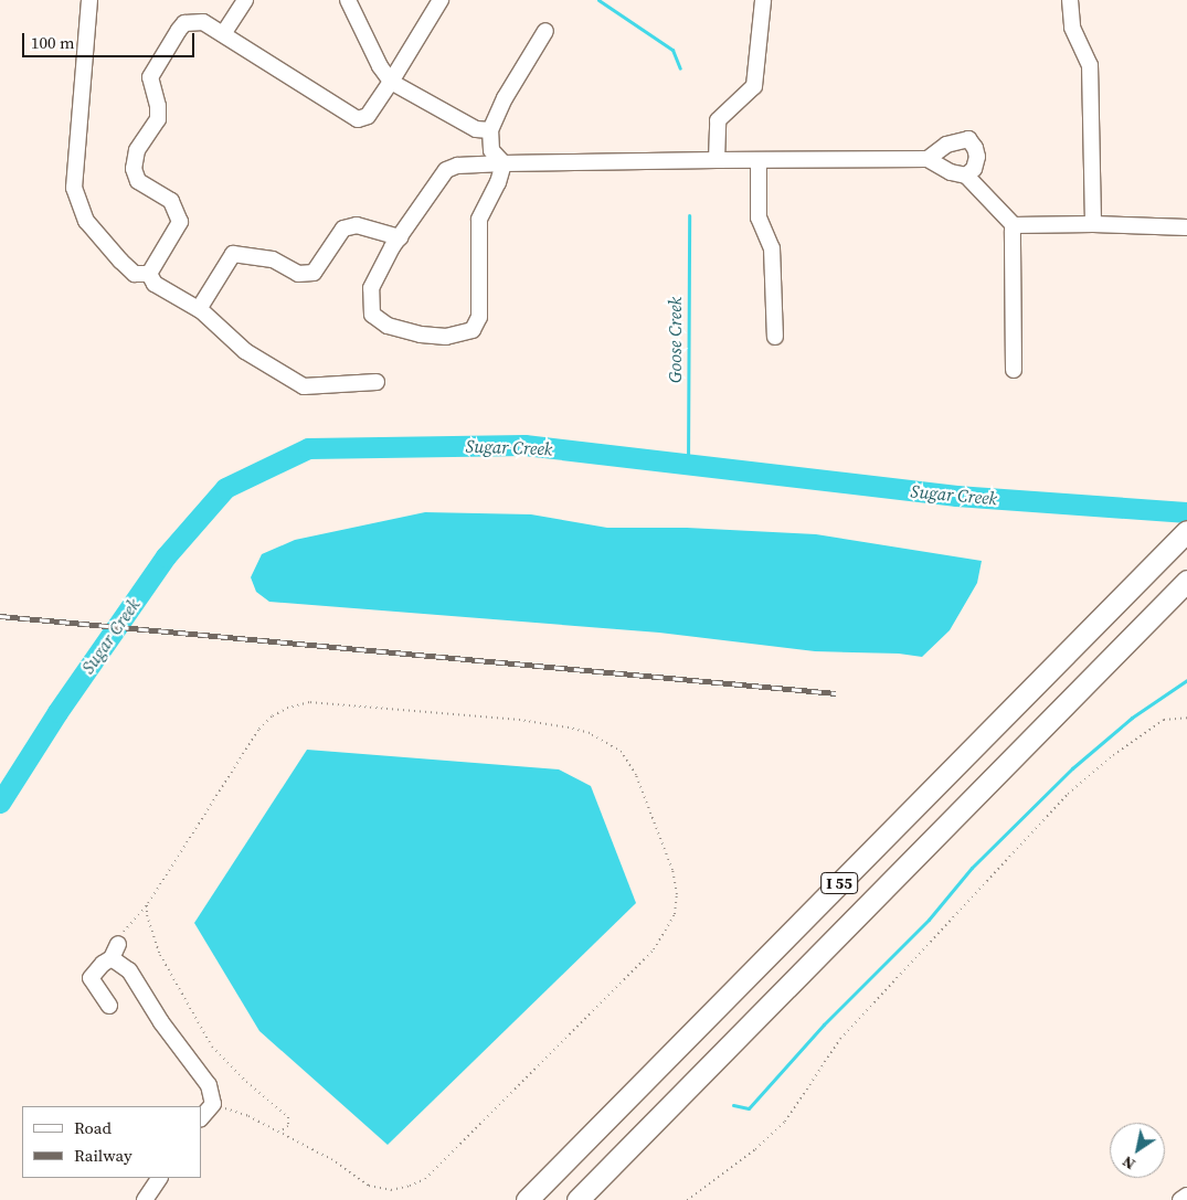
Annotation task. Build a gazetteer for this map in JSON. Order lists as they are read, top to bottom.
{
  "streets": {
    "highway": ["I 55"]
  },
  "water": ["Goose Creek", "Sugar Creek"],
  "legend": ["Road", "Railway"],
  "scale_bar": "100 m",
  "north": "bottom left"
}
